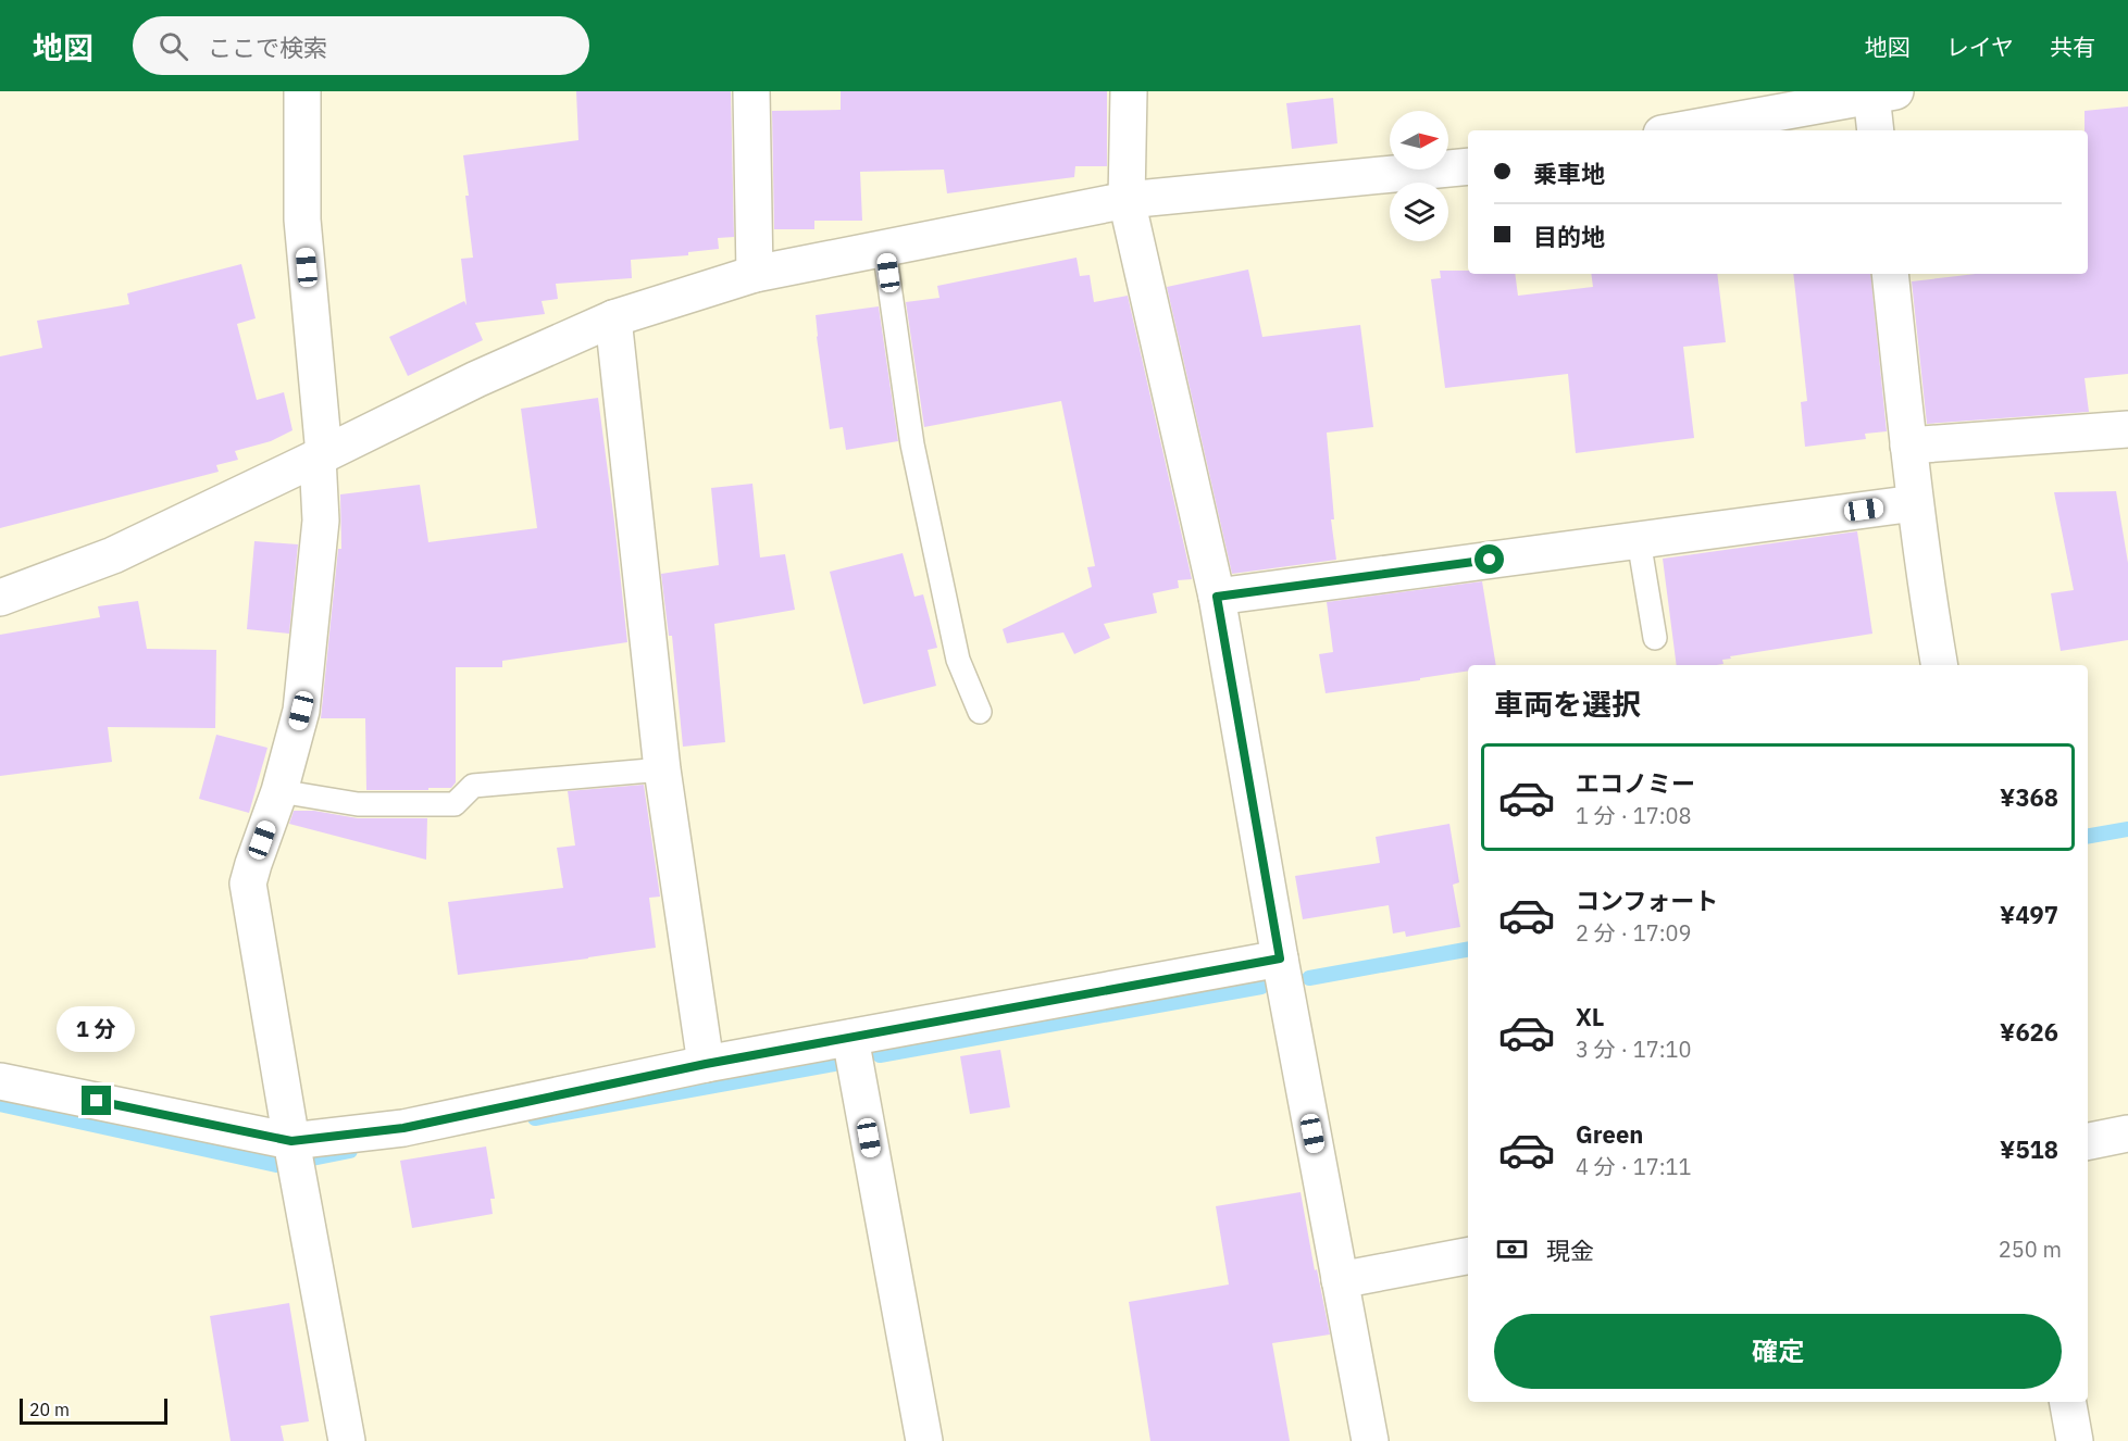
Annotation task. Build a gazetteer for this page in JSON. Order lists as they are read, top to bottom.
{
  "scale_bar": "20 m",
  "north": "right",
  "page": {
    "header": "地図",
    "search": "ここで検索",
    "nav": ["地図", "レイヤ", "共有"],
    "banner": ["乗車地", "目的地"],
    "heading": "車両を選択",
    "list": [
      {
        "name": "エコノミー",
        "note": "1 分 · 17:08",
        "value": "¥368"
      },
      {
        "name": "コンフォート",
        "note": "2 分 · 17:09",
        "value": "¥497"
      },
      {
        "name": "XL",
        "note": "3 分 · 17:10",
        "value": "¥626"
      },
      {
        "name": "Green",
        "note": "4 分 · 17:11",
        "value": "¥518"
      }
    ],
    "bubble": "1 分",
    "pay": ["現金", "250 m"],
    "buttons": "確定",
    "scale": "20 m"
  }
}
